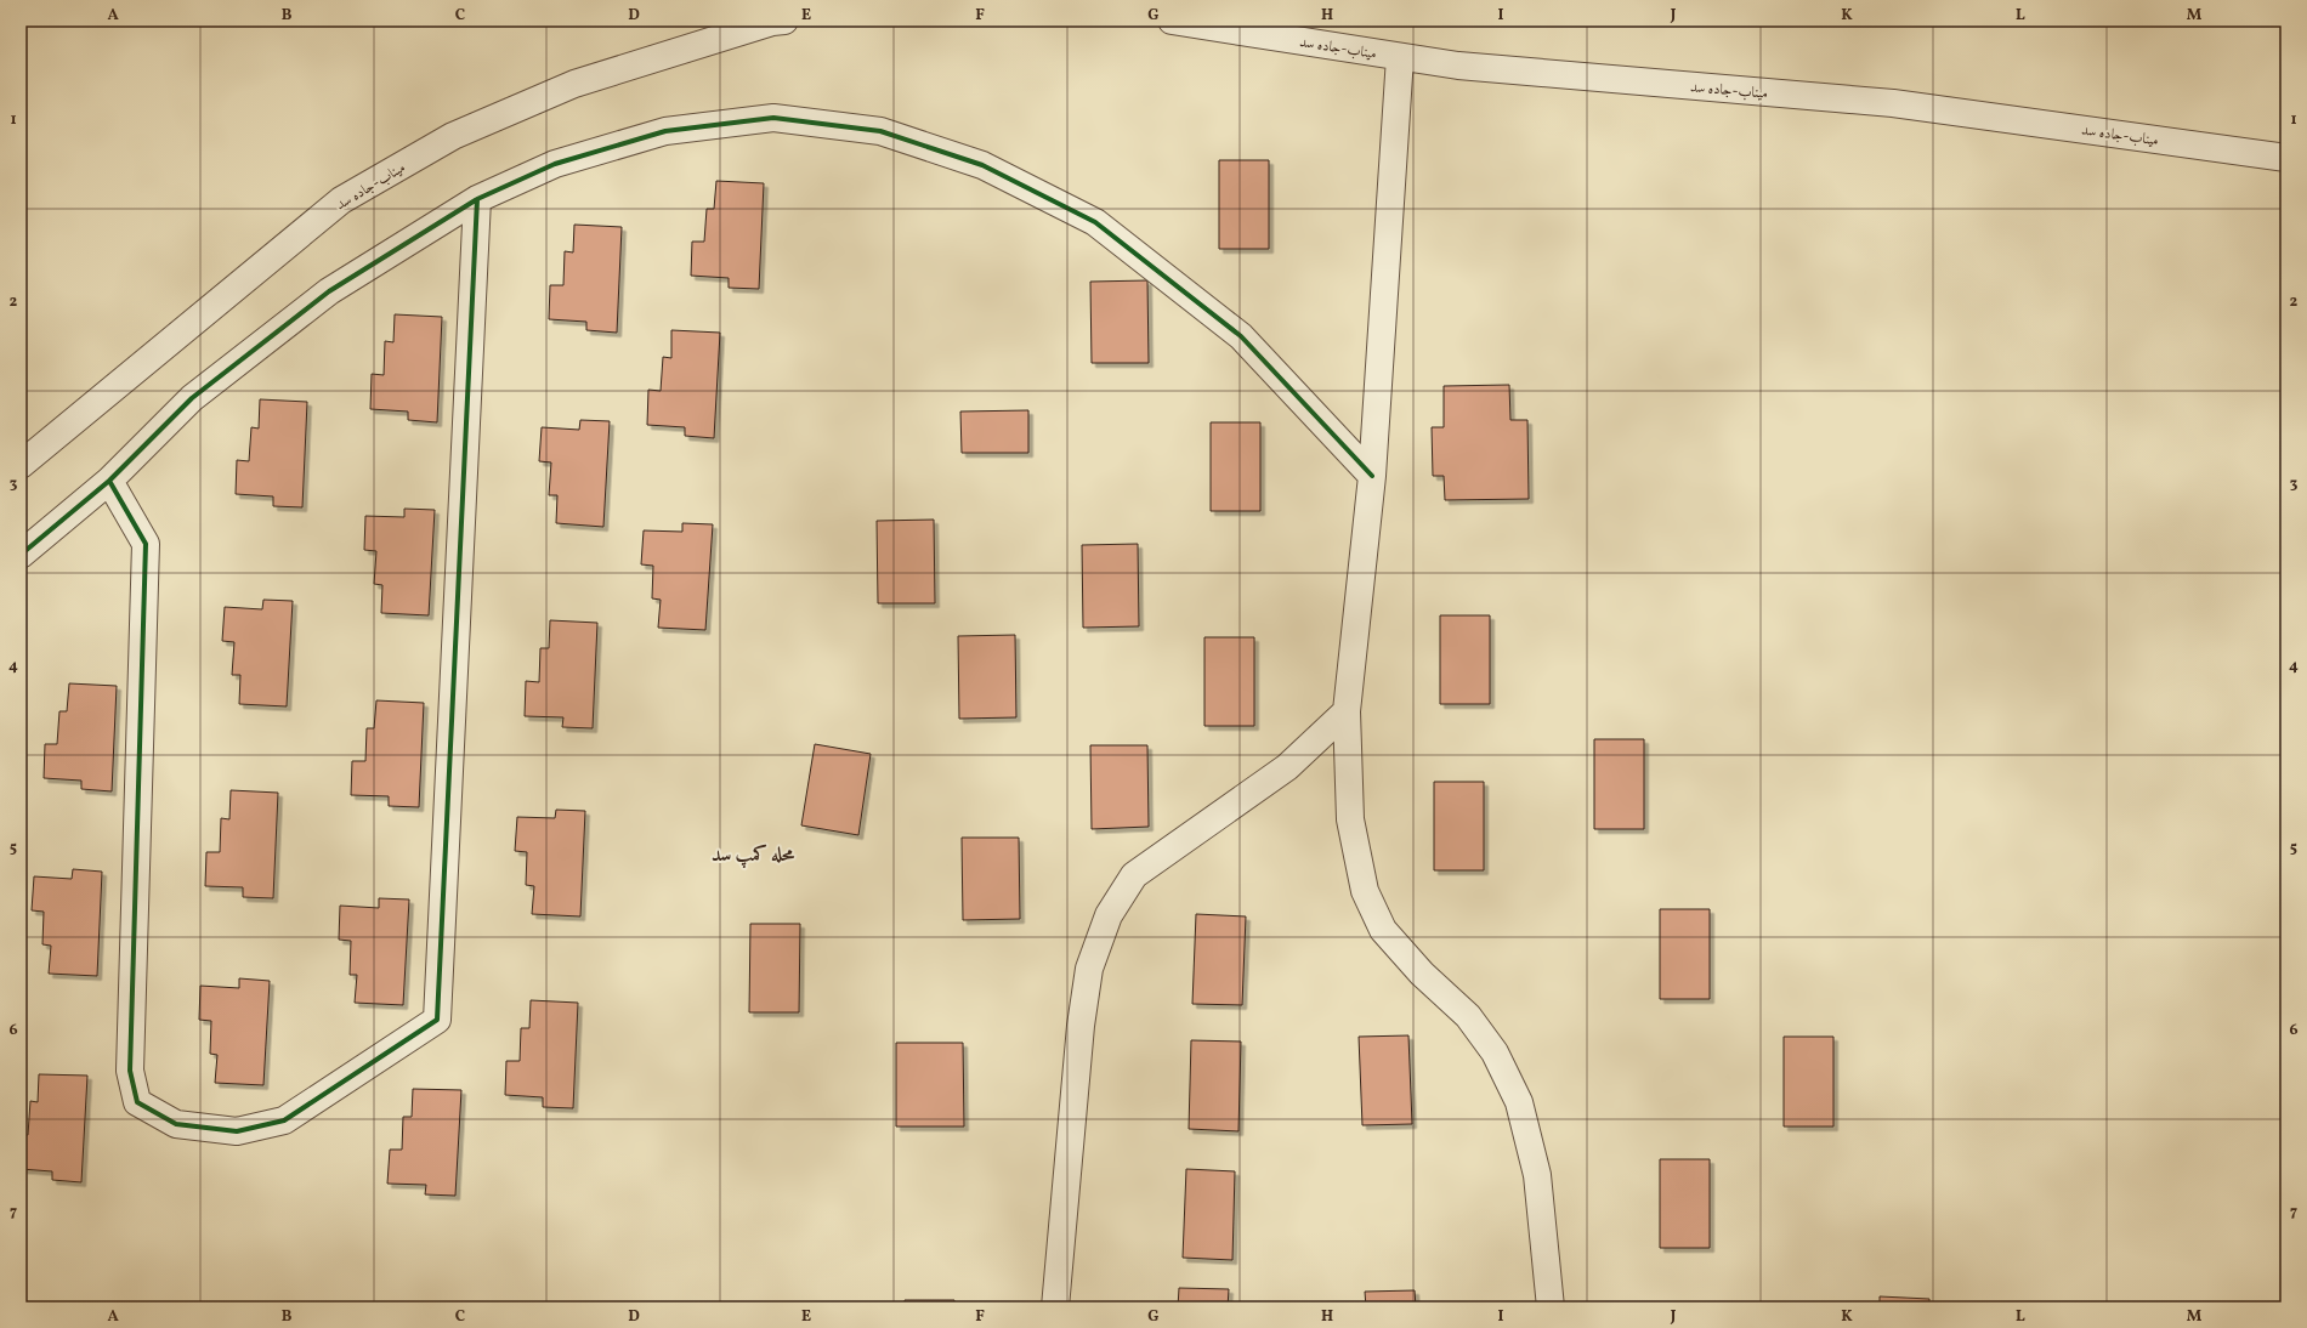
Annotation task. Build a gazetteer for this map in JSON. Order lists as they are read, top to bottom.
{
  "streets": {
    "street": ["میناب-جاده سد"]
  },
  "districts": ["محله کمپ سد"],
  "grid": {
    "columns": [
      "A",
      "B",
      "C",
      "D",
      "E",
      "F",
      "G",
      "H",
      "I",
      "J",
      "K",
      "L",
      "M"
    ],
    "rows": [
      "1",
      "2",
      "3",
      "4",
      "5",
      "6",
      "7"
    ]
  }
}
